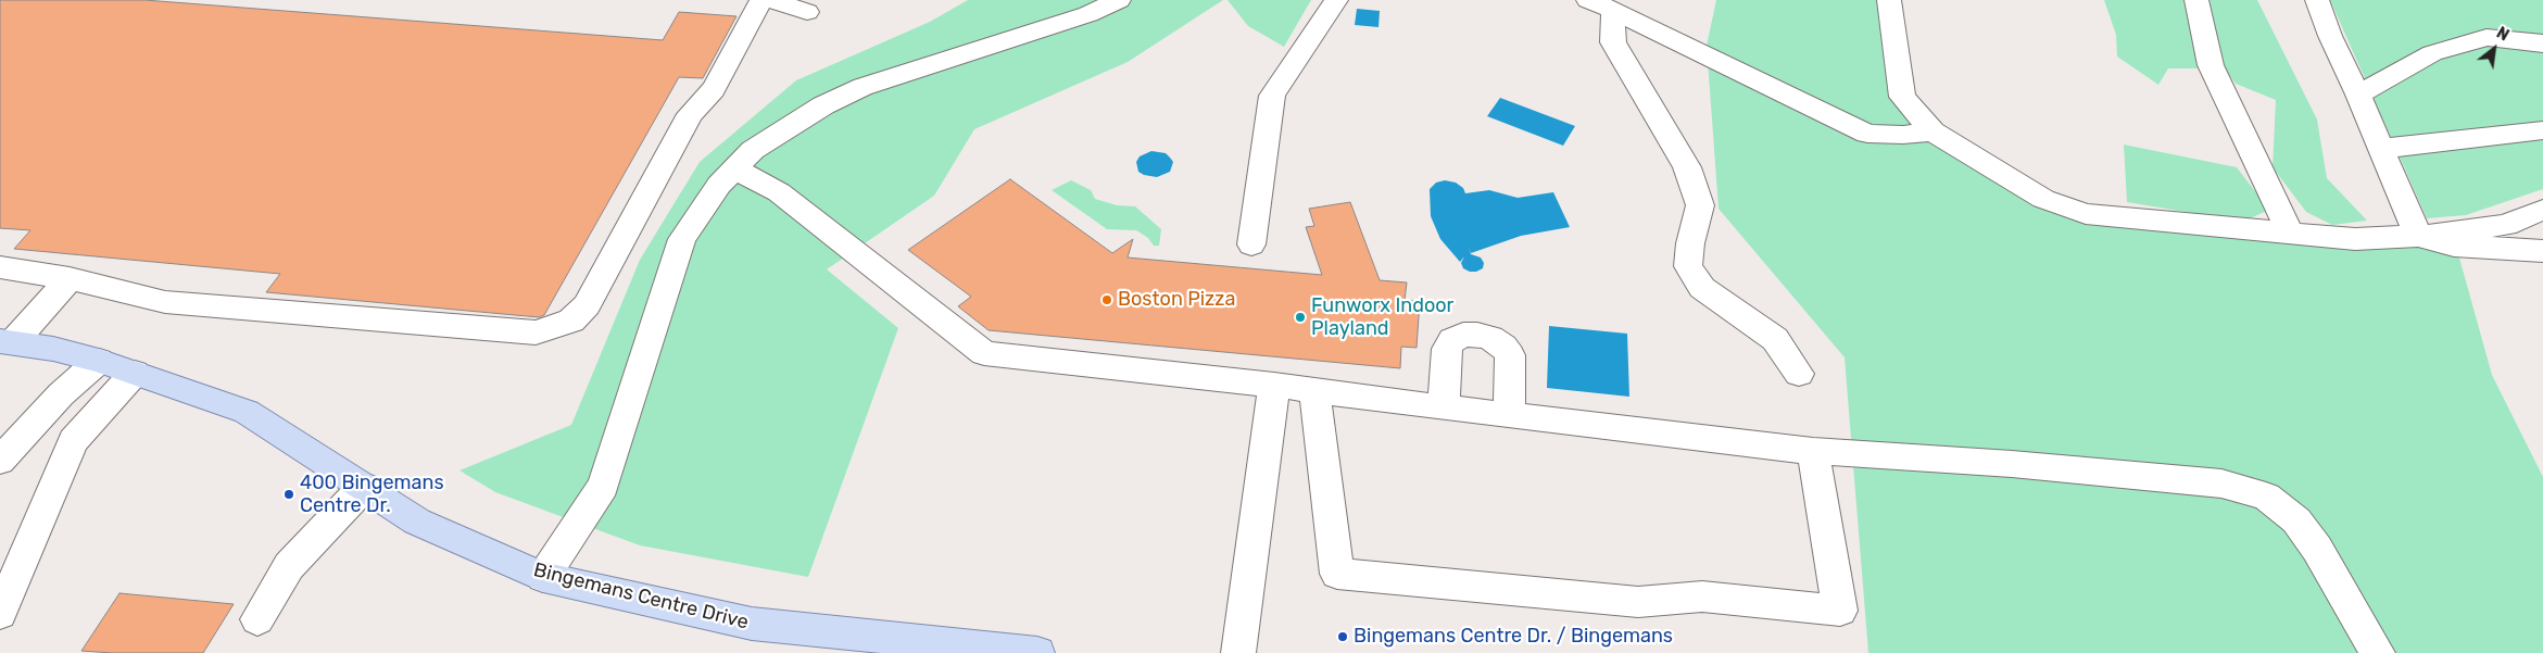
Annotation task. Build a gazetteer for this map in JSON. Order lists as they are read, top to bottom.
{
  "streets": {
    "main road": ["Bingemans Centre Drive"]
  },
  "places": [
    "Boston Pizza",
    "Funworx Indoor Playland",
    "400 Bingemans Centre Dr.",
    "Bingemans Centre Dr. / Bingemans"
  ],
  "north": "top right"
}
